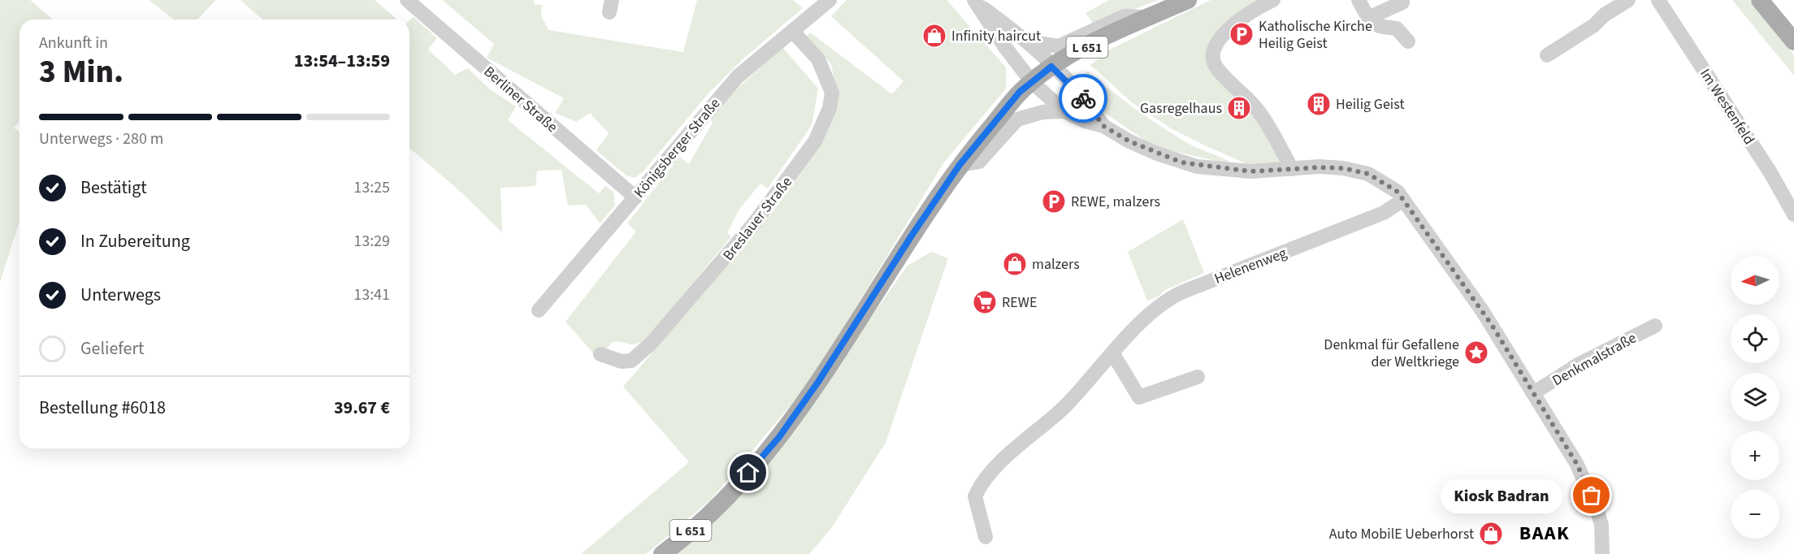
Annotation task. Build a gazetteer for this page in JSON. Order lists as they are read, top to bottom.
{
  "streets": {
    "main road": ["L 651"],
    "street": [
      "Berliner Straße",
      "Im Westenfeld",
      "Königsberger Straße",
      "Breslauer Straße",
      "Helenenweg",
      "Denkmalstraße"
    ]
  },
  "crossings": [
    ["Berliner Straße", "Königsberger Straße"],
    ["Königsberger Straße", "Breslauer Straße"]
  ],
  "districts": ["BAAK"],
  "places": {
    "parking": ["Katholische Kirche Heilig Geist", "REWE, malzers"],
    "shop": ["Infinity haircut", "malzers", "Auto MobilE Ueberhorst"],
    "building": ["Heilig Geist", "Gasregelhaus"],
    "supermarket": ["REWE"],
    "place": ["Denkmal für Gefallene der Weltkriege"],
    "other": ["Kiosk Badran"]
  },
  "north": "left",
  "page": {
    "heading": ["3 Min.", "Ankunft in", "13:54–13:59"],
    "panel": ["Bestellung #6018", "39.67 €"],
    "bar": "Unterwegs · 280 m",
    "list": [
      ["Bestätigt", "13:25"],
      ["In Zubereitung", "13:29"],
      ["Unterwegs", "13:41"],
      "Geliefert"
    ],
    "map_buttons": ["+", "−"],
    "bubble": "Kiosk Badran"
  }
}
